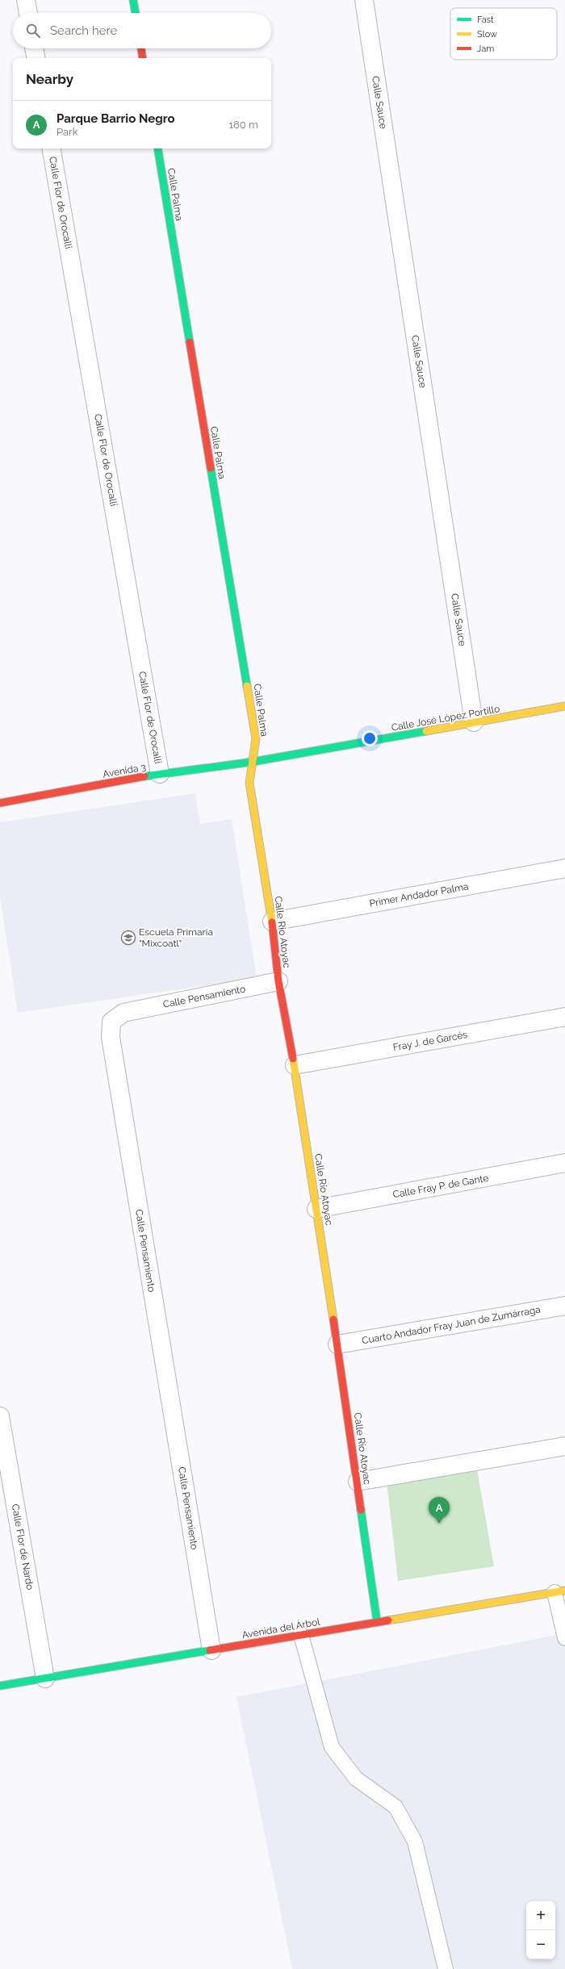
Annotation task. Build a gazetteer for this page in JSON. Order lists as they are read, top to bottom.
{
  "streets": {
    "street": [
      "Calle Sauce",
      "Calle Palma",
      "Calle Flor de Orocalli",
      "Calle José López Portillo",
      "Avenida 3",
      "Primer Andador Palma",
      "Calle Río Atoyac",
      "Calle Pensamiento",
      "Fray J. de Garcés",
      "Calle Fray P. de Gante",
      "Cuarto Andador Fray Juan de Zumárraga",
      "Calle Flor de Nardo",
      "Avenida del Árbol"
    ]
  },
  "crossings": [
    ["Calle Sauce", "Calle José López Portillo"],
    ["Calle Palma", "Calle José López Portillo"],
    ["Calle Palma", "Avenida 3"],
    ["Calle Palma", "Calle Río Atoyac"],
    ["Calle Flor de Orocalli", "Avenida 3"],
    ["Calle José López Portillo", "Avenida 3"],
    ["Calle José López Portillo", "Calle Río Atoyac"],
    ["Avenida 3", "Calle Río Atoyac"],
    ["Primer Andador Palma", "Calle Río Atoyac"],
    ["Calle Río Atoyac", "Calle Pensamiento"],
    ["Calle Río Atoyac", "Fray J. de Garcés"],
    ["Calle Río Atoyac", "Calle Fray P. de Gante"],
    ["Calle Río Atoyac", "Cuarto Andador Fray Juan de Zumárraga"],
    ["Calle Río Atoyac", "Avenida del Árbol"],
    ["Calle Pensamiento", "Avenida del Árbol"],
    ["Calle Flor de Nardo", "Avenida del Árbol"]
  ],
  "places": {
    "school or university": ["Escuela Primaria \"Mixcoatl\""]
  },
  "legend": ["Fast", "Slow", "Jam"],
  "page": {
    "search": "Search here",
    "heading": "Nearby",
    "list": [
      {
        "mark": "A",
        "name": "Parque Barrio Negro",
        "note": "Park",
        "value": "180 m"
      }
    ],
    "pins": "A",
    "map_buttons": ["+", "−"]
  }
}
